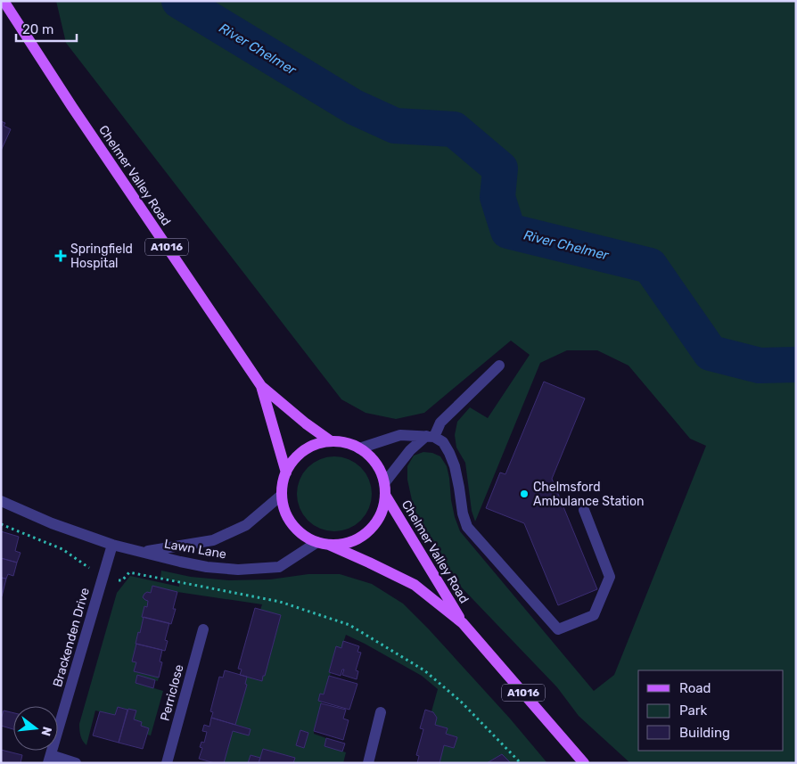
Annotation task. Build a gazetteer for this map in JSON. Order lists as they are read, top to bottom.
{
  "streets": {
    "main road": ["Chelmer Valley Road", "A1016"],
    "street": ["Lawn Lane", "Brackenden Drive", "Perriclose"]
  },
  "crossings": [
    ["Chelmer Valley Road", "A1016"],
    ["Chelmer Valley Road", "Lawn Lane"],
    ["A1016", "Lawn Lane"],
    ["Lawn Lane", "Brackenden Drive"]
  ],
  "water": ["River Chelmer"],
  "places": {
    "health": ["Springfield Hospital"],
    "other": ["Chelmsford Ambulance Station"]
  },
  "legend": ["Road", "Park", "Building"],
  "scale_bar": "20 m",
  "north": "right"
}
